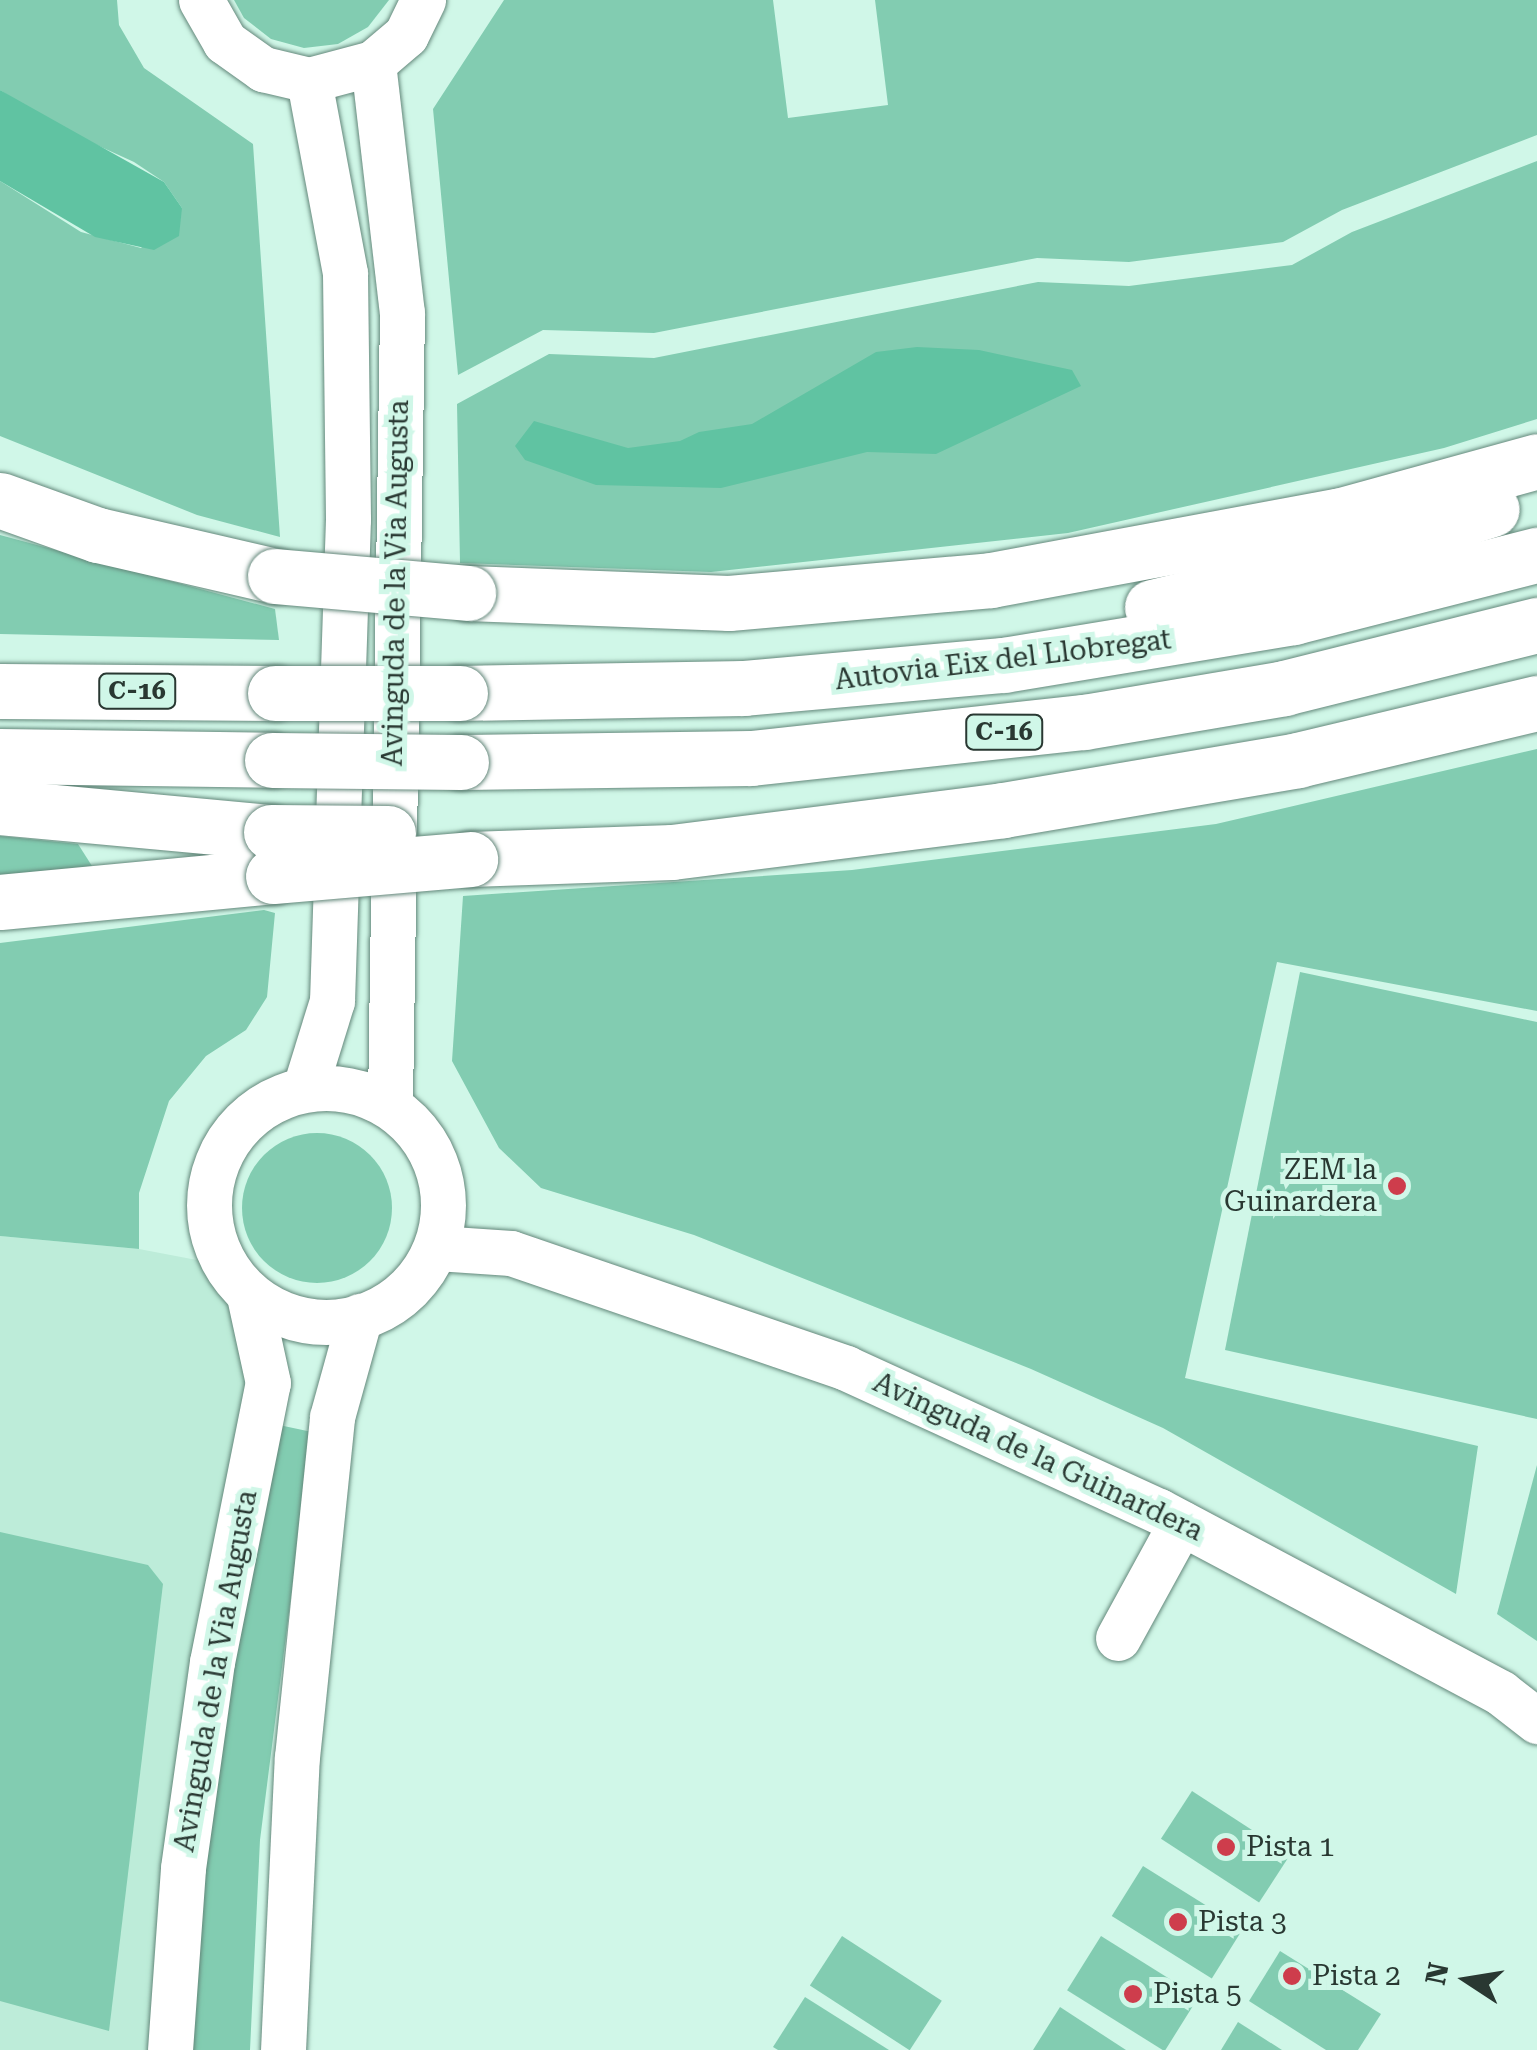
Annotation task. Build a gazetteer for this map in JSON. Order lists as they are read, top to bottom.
{
  "streets": {
    "highway": ["Autovia Eix del Llobregat", "C-16"],
    "street": ["Avinguda de la Via Augusta", "Avinguda de la Guinardera"]
  },
  "crossings": [
    ["Avinguda de la Via Augusta", "Avinguda de la Guinardera"]
  ],
  "places": [
    "ZEM la Guinardera",
    "Pista 1",
    "Pista 3",
    "Pista 2",
    "Pista 5"
  ],
  "north": "left"
}
